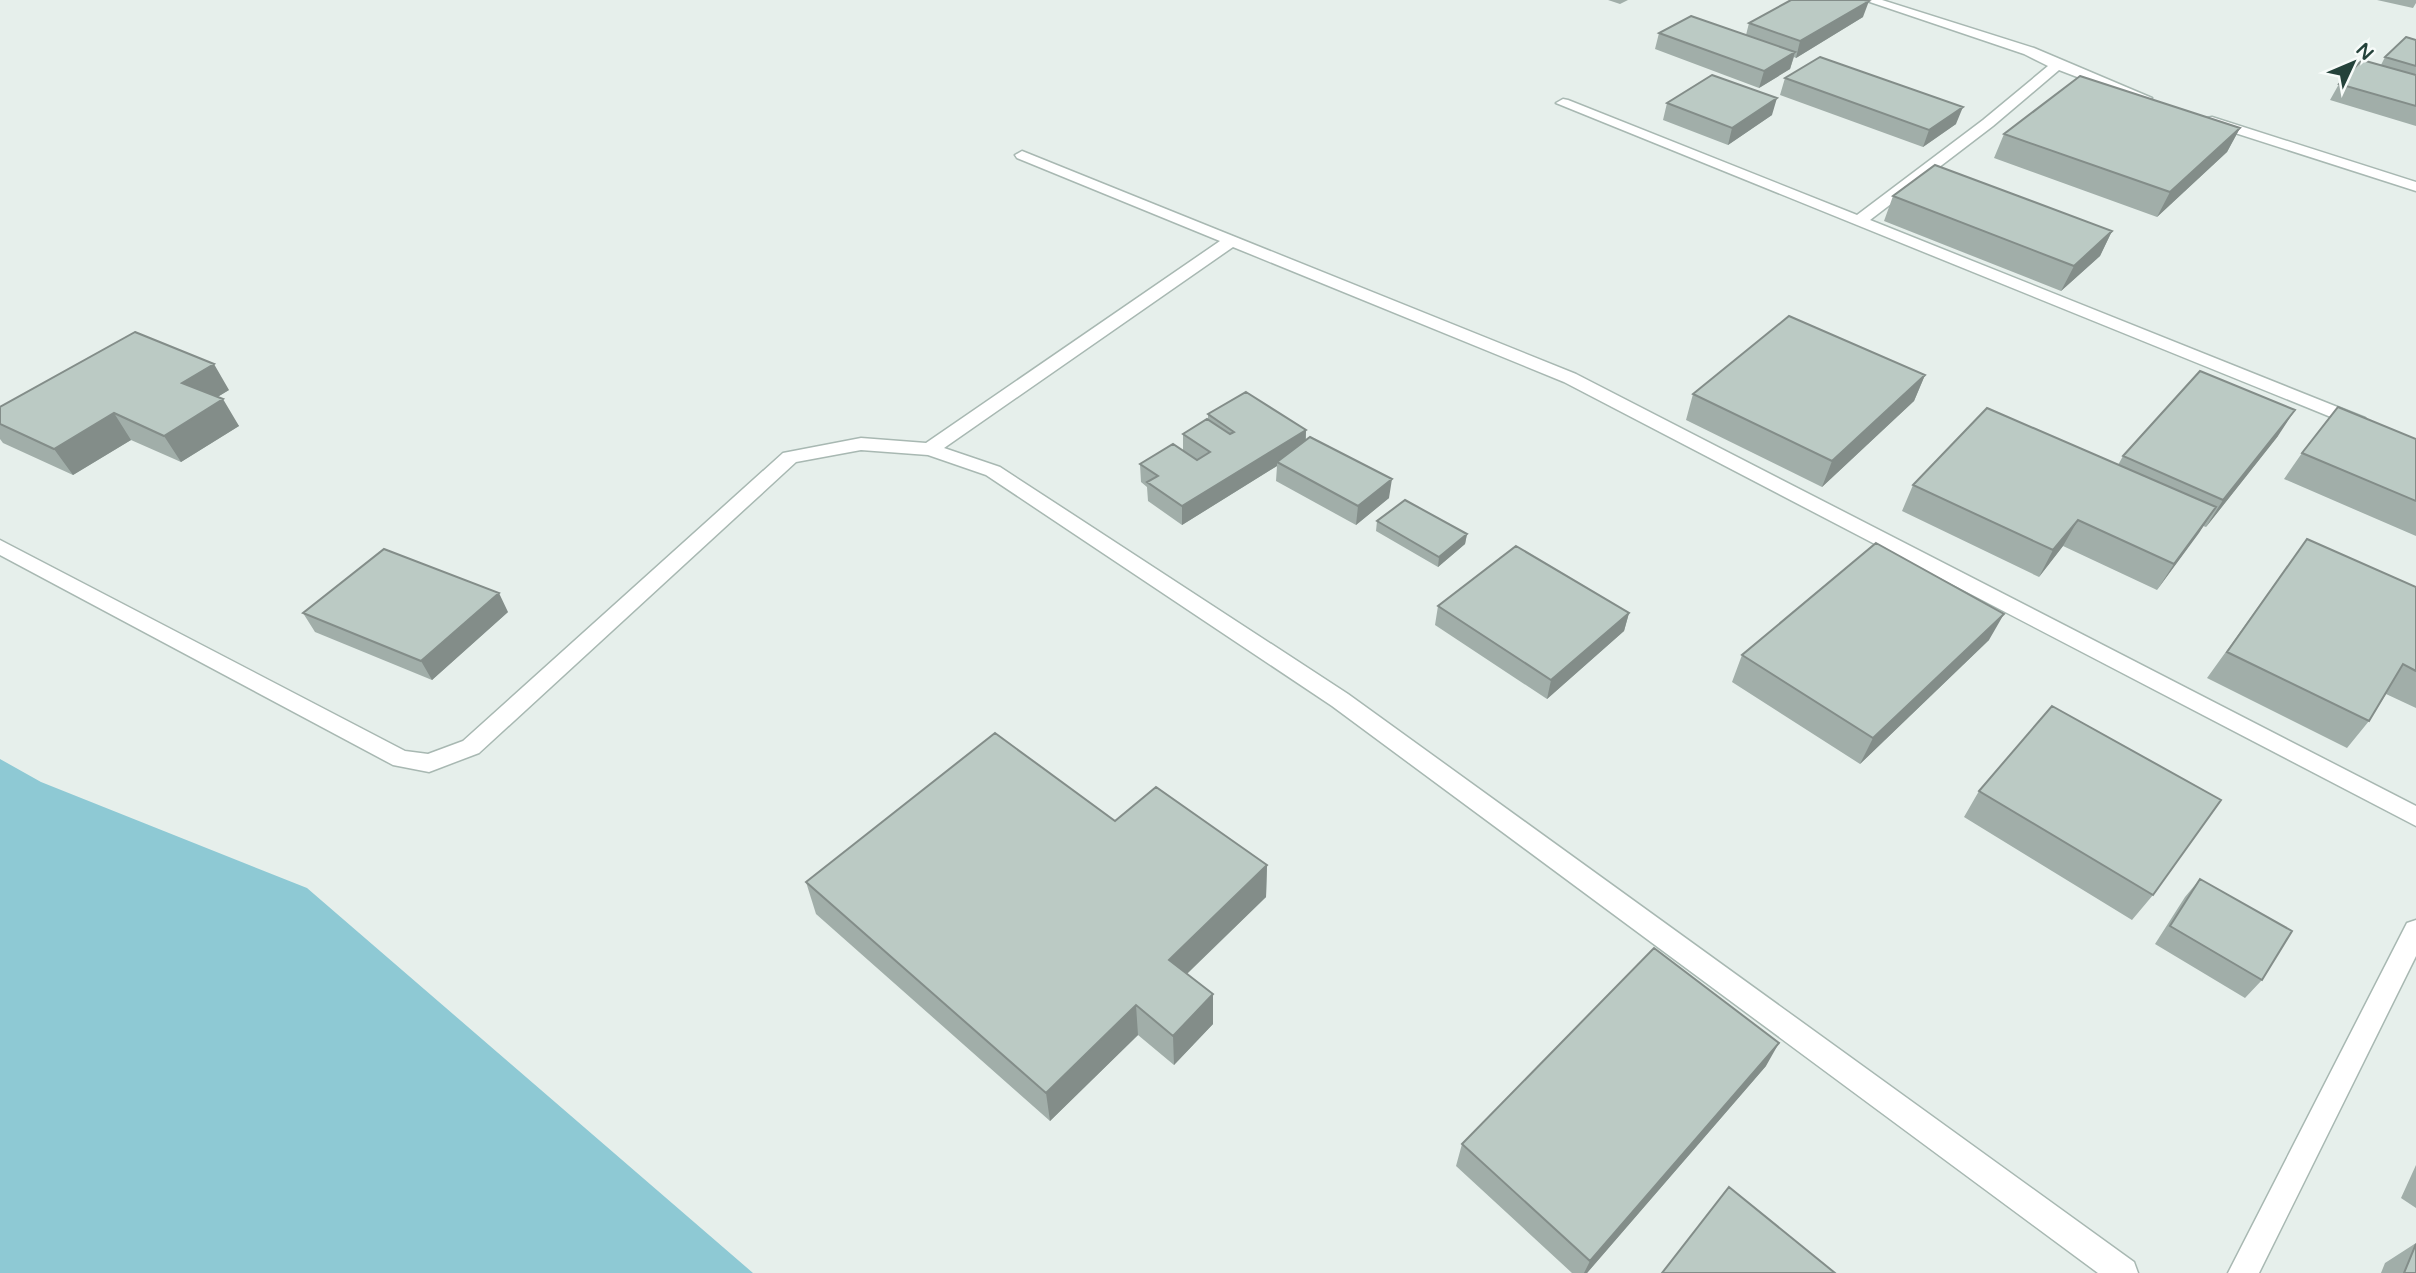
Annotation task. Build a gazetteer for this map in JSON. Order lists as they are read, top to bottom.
{
  "north": "top right"
}
